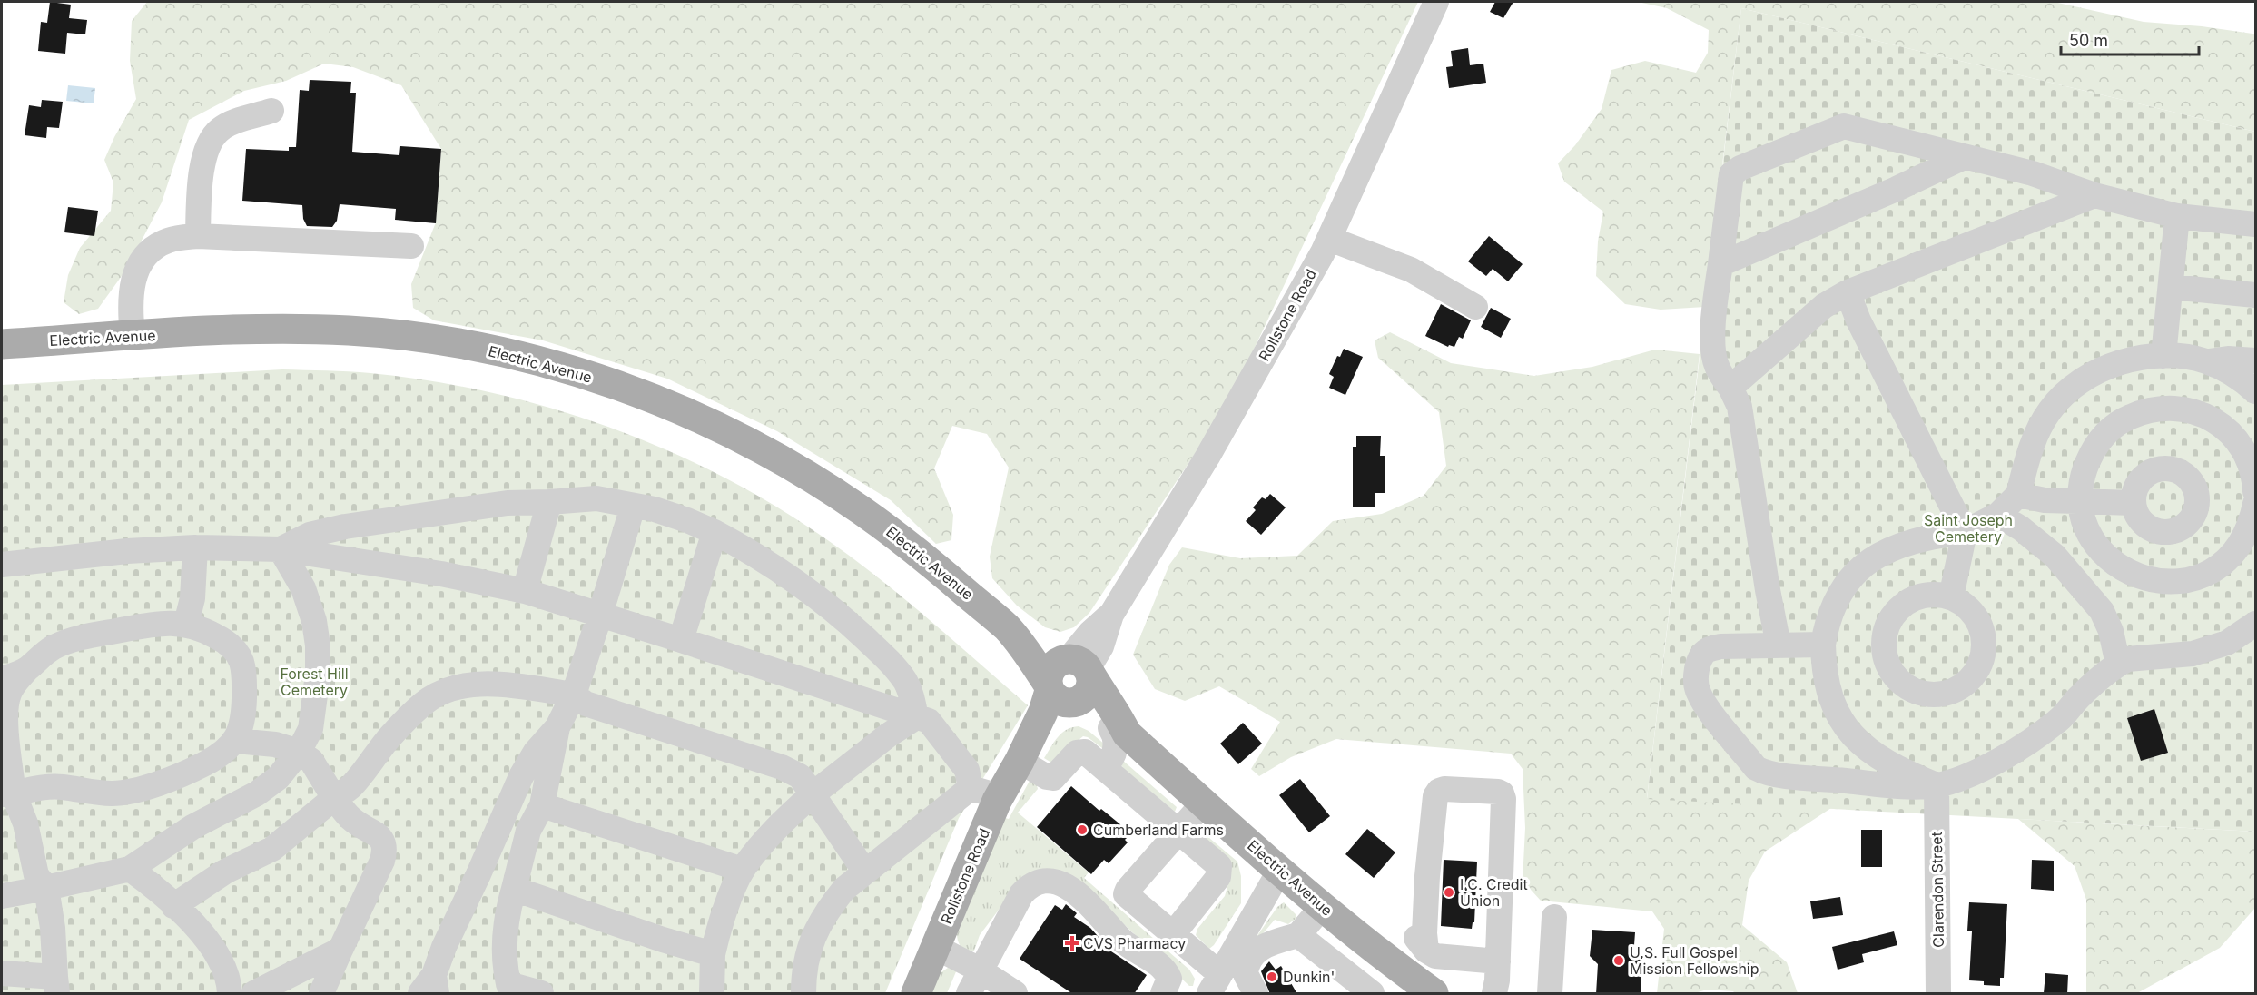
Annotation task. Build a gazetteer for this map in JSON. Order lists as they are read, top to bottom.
{
  "streets": {
    "main road": ["Rollstone Road", "Electric Avenue"],
    "street": ["Clarendon Street"]
  },
  "crossings": [
    ["Rollstone Road", "Electric Avenue"]
  ],
  "parks": ["Saint Joseph Cemetery", "Forest Hill Cemetery"],
  "places": {
    "other": [
      "Cumberland Farms",
      "I.C. Credit Union",
      "U.S. Full Gospel Mission Fellowship",
      "Dunkin'"
    ],
    "health": ["CVS Pharmacy"]
  },
  "scale_bar": "50 m"
}
